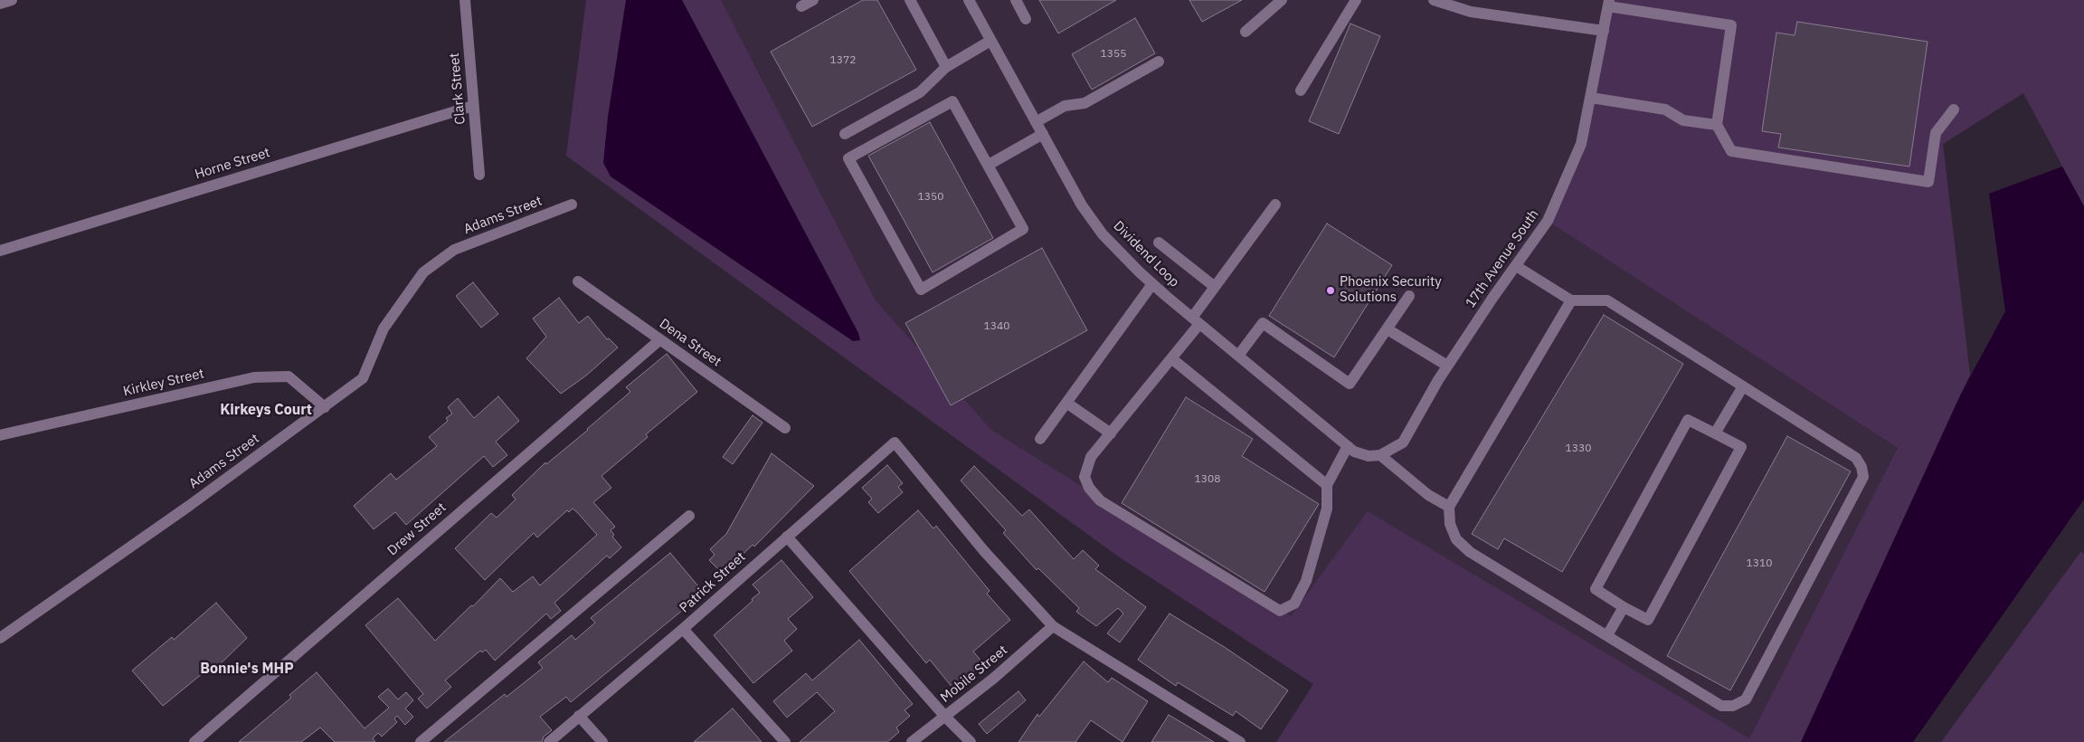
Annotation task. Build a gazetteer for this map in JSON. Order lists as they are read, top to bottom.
{
  "streets": {
    "street": [
      "Clark Street",
      "Horne Street",
      "Adams Street",
      "Dividend Loop",
      "17th Avenue South",
      "Dena Street",
      "Kirkley Street",
      "Drew Street",
      "Patrick Street",
      "Mobile Street"
    ]
  },
  "crossings": [
    ["Clark Street", "Horne Street"],
    ["Adams Street", "Kirkley Street"],
    ["Dividend Loop", "17th Avenue South"],
    ["Dena Street", "Drew Street"],
    ["Patrick Street", "Mobile Street"]
  ],
  "districts": ["Kirkeys Court", "Bonnie's MHP"],
  "places": ["Phoenix Security Solutions"],
  "house_numbers": [
    "1355",
    "1372",
    "1350",
    "1340",
    "1330",
    "1308",
    "1310"
  ]
}
